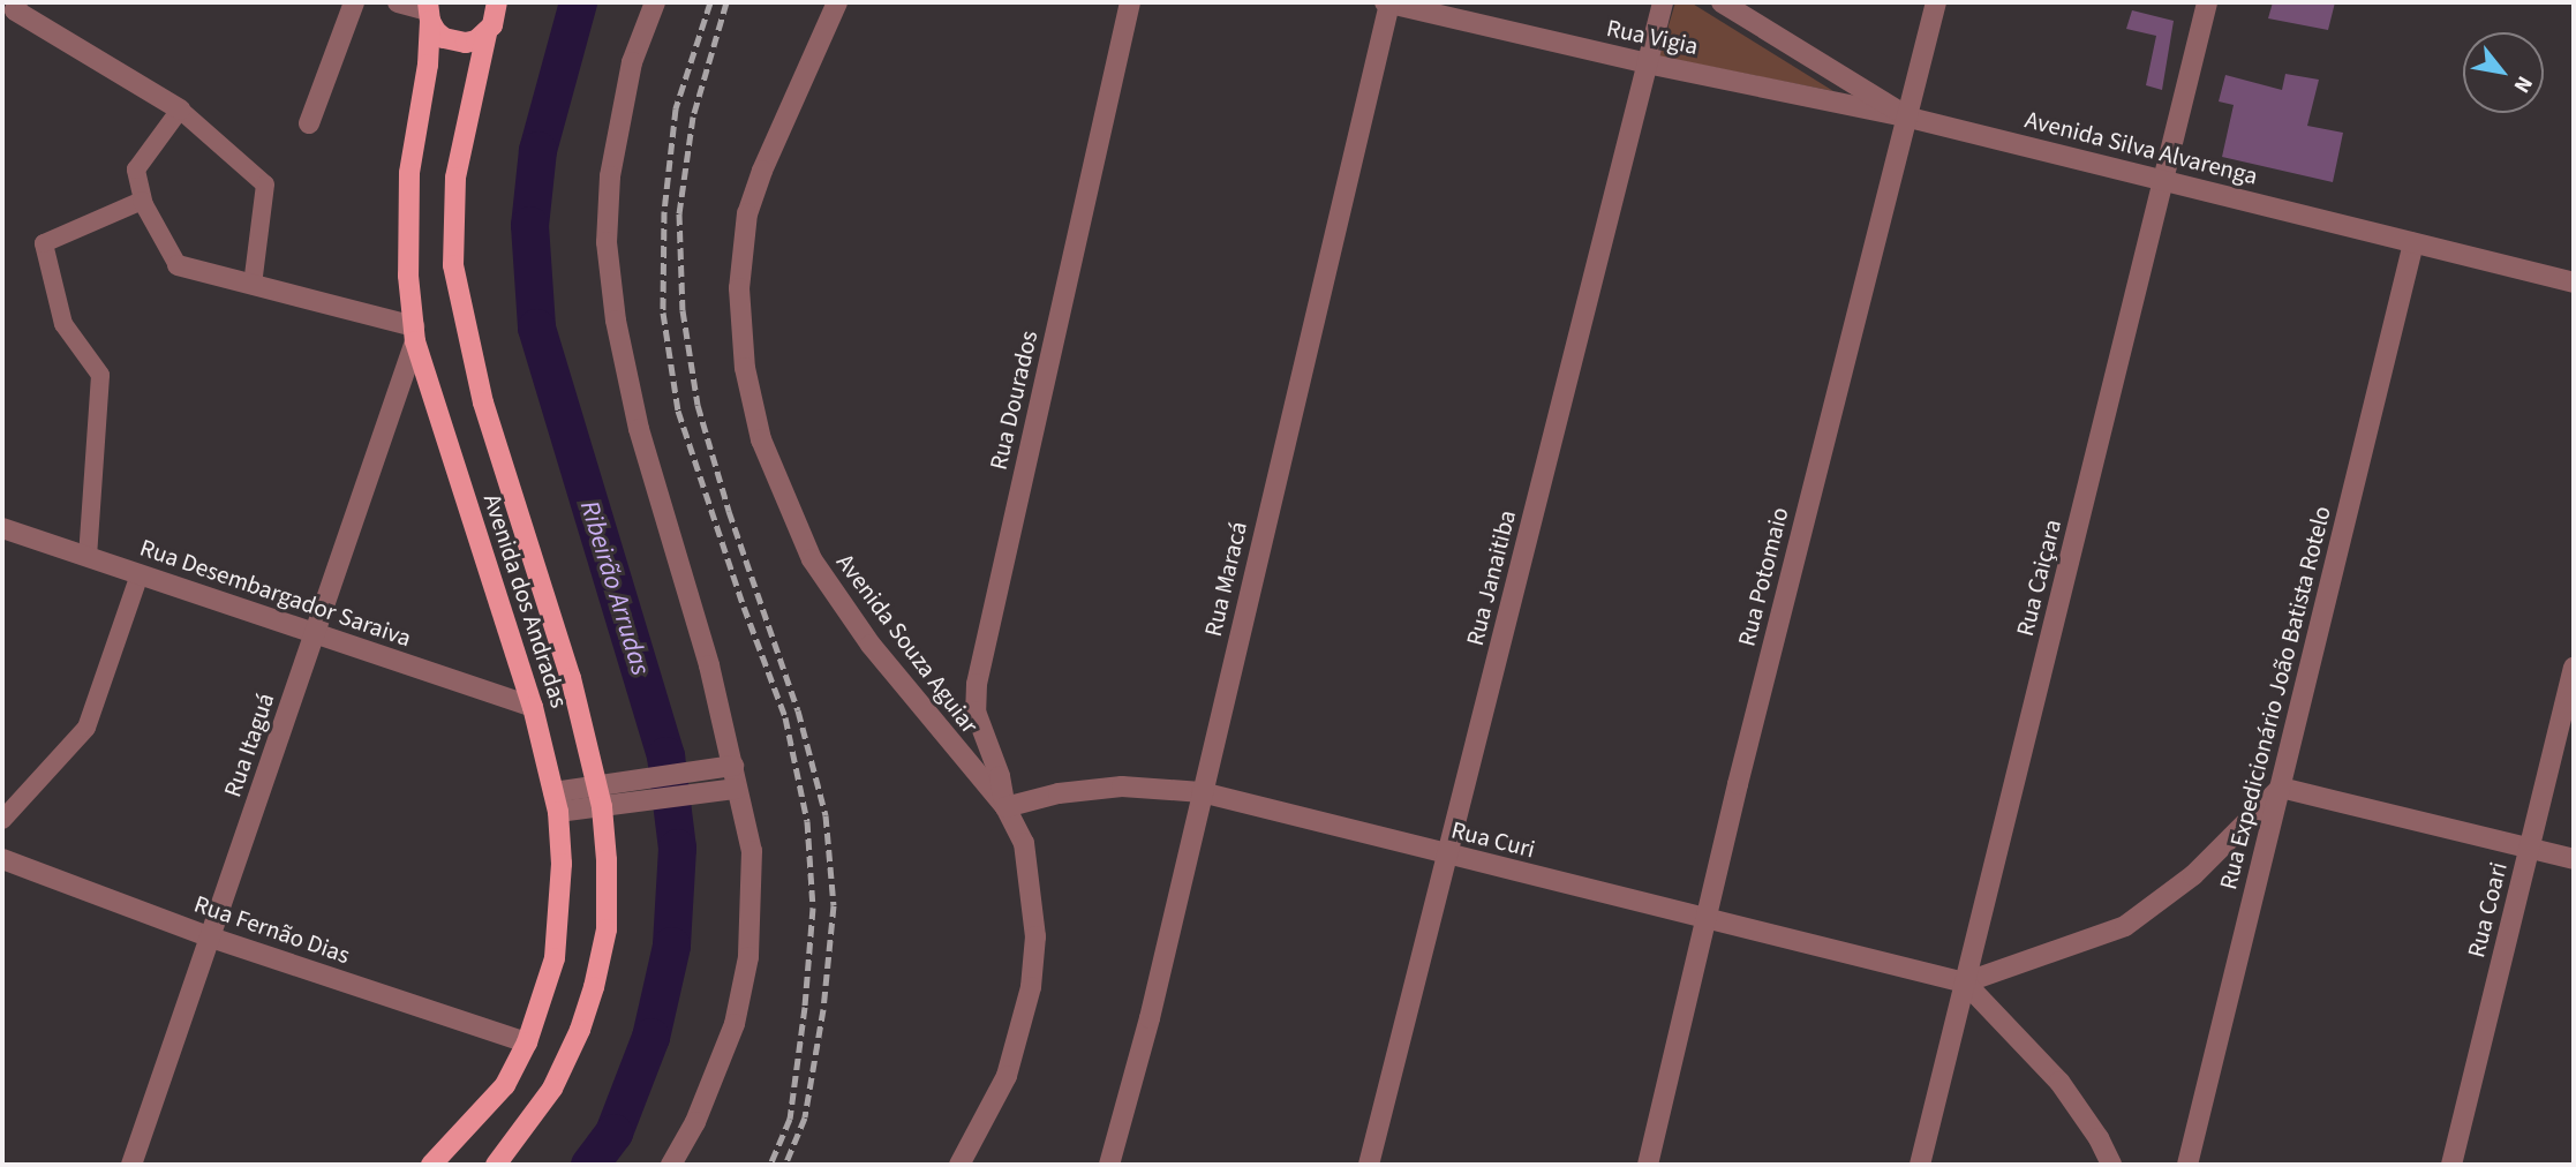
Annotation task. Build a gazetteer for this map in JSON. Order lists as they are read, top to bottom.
{
  "streets": {
    "main road": ["Avenida dos Andradas"],
    "street": [
      "Rua Vigia",
      "Avenida Silva Alvarenga",
      "Rua Dourados",
      "Rua Potomaio",
      "Rua Janaitiba",
      "Rua Caiçara",
      "Rua Maracá",
      "Rua Desembargador Saraiva",
      "Avenida Souza Aguiar",
      "Rua Expedicionário João Batista Rotelo",
      "Rua Itaguá",
      "Rua Curi",
      "Rua Coari",
      "Rua Fernão Dias"
    ]
  },
  "crossings": [
    ["Rua Vigia", "Avenida Silva Alvarenga"],
    ["Rua Vigia", "Rua Potomaio"],
    ["Rua Vigia", "Rua Janaitiba"],
    ["Rua Vigia", "Rua Maracá"],
    ["Avenida Silva Alvarenga", "Rua Potomaio"],
    ["Avenida Silva Alvarenga", "Rua Caiçara"],
    ["Avenida Silva Alvarenga", "Rua Expedicionário João Batista Rotelo"],
    ["Rua Dourados", "Avenida Souza Aguiar"],
    ["Rua Dourados", "Rua Curi"],
    ["Rua Potomaio", "Rua Curi"],
    ["Rua Janaitiba", "Rua Curi"],
    ["Rua Caiçara", "Rua Curi"],
    ["Rua Maracá", "Rua Curi"],
    ["Rua Desembargador Saraiva", "Avenida dos Andradas"],
    ["Rua Desembargador Saraiva", "Rua Itaguá"],
    ["Avenida dos Andradas", "Rua Itaguá"],
    ["Avenida dos Andradas", "Rua Fernão Dias"],
    ["Avenida Souza Aguiar", "Rua Curi"],
    ["Rua Itaguá", "Rua Fernão Dias"]
  ],
  "water": ["Ribeirão Arrudas"],
  "north": "bottom right"
}
